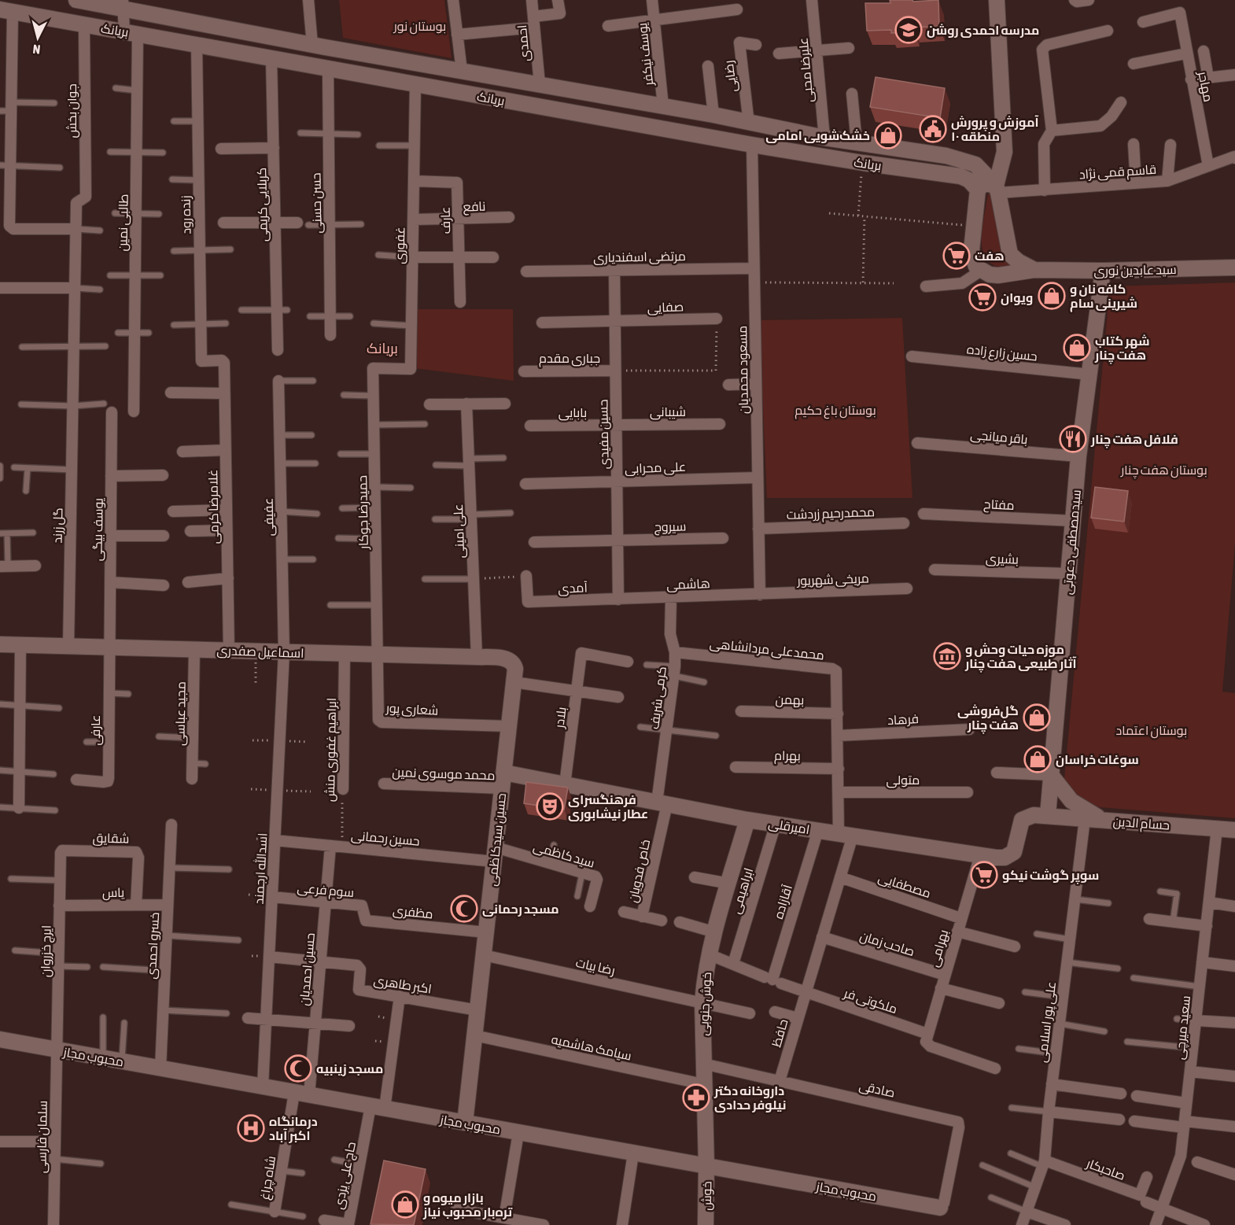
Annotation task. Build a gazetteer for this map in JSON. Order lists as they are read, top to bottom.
{
  "streets": {
    "main road": [
      "بریانک",
      "سید عابدین نوری",
      "سیدمصطفی دعوتی",
      "اسماعیل صفدری",
      "حسام الدین",
      "امیرقلی",
      "حسین سیدکاظمی",
      "خوش جنوبی",
      "محبوب مجاز",
      "خوش"
    ],
    "street": [
      "احمدی",
      "یوسف نیکفر",
      "علیرضا محبی",
      "رضایی",
      "مهاجر",
      "جوان بخش",
      "قاسم قمی نژاد",
      "حسن حسنی",
      "کربلایی کریمی",
      "نافع",
      "زنده رود",
      "عارف",
      "طالبی نمین",
      "غفوری",
      "مرتضی اسفندیاری",
      "صفایی",
      "حسین زارع زاده",
      "جباری مقدم",
      "مسعود محمدیان",
      "شیبانی",
      "بابایی",
      "حسین مفیدی",
      "باقر میانجی",
      "علی محرابی",
      "مفتاح",
      "غلامرضا کرمی",
      "حمیدرضا جوکار",
      "محمدرحیم زردشت",
      "عفیفی",
      "گل زرند",
      "سیروج",
      "یوسف بیگی",
      "علی امینی",
      "بشیری",
      "مریخی شهریور",
      "هاشمی",
      "آمدی",
      "محمدعلی مردانشاهی",
      "کرمی شریف",
      "بهمن",
      "شعاری پور",
      "مجید عباسی",
      "بلادر",
      "فرهاد",
      "عارفی",
      "ابراهیم غفوری منش",
      "بهرام",
      "محمد موسوی نمین",
      "متولی",
      "شقایق",
      "حسین رحمانی",
      "سید کاظمی",
      "اسدالله ارجمند",
      "خاص فدویان",
      "مصطفایی",
      "سوم فرعی",
      "ابراهیمی",
      "یاس",
      "آقازاده",
      "مظفری",
      "صاحب زمان",
      "خسرو احمدی",
      "بهرامی",
      "ایرج خزروان",
      "رضا بیات",
      "حسین احمدیان",
      "اکبر طاهری",
      "ملکوتی فر",
      "علی پور اسلامی",
      "سعید میرچی",
      "حافظ",
      "سیامک هاشمیه",
      "صادقی",
      "سلمان فارسی",
      "صاحبکار",
      "حاج علی یزدی",
      "شاه چراغ"
    ]
  },
  "crossings": [
    ["بریانک", "احمدی"],
    ["بریانک", "یوسف نیکفر"],
    ["بریانک", "علیرضا محبی"],
    ["بریانک", "رضایی"],
    ["بریانک", "جوان بخش"],
    ["بریانک", "قاسم قمی نژاد"],
    ["بریانک", "حسن حسنی"],
    ["بریانک", "کربلایی کریمی"],
    ["بریانک", "زنده رود"],
    ["بریانک", "طالبی نمین"],
    ["بریانک", "غفوری"],
    ["بریانک", "مسعود محمدیان"],
    ["مهاجر", "قاسم قمی نژاد"],
    ["جوان بخش", "گل زرند"],
    ["نافع", "عارف"],
    ["نافع", "غفوری"],
    ["زنده رود", "غلامرضا کرمی"],
    ["عارف", "غفوری"],
    ["غفوری", "حمیدرضا جوکار"],
    ["مرتضی اسفندیاری", "مسعود محمدیان"],
    ["مرتضی اسفندیاری", "حسین مفیدی"],
    ["سید عابدین نوری", "سیدمصطفی دعوتی"],
    ["صفایی", "حسین مفیدی"],
    ["حسین زارع زاده", "سیدمصطفی دعوتی"],
    ["جباری مقدم", "حسین مفیدی"],
    ["مسعود محمدیان", "علی محرابی"],
    ["مسعود محمدیان", "محمدرحیم زردشت"],
    ["مسعود محمدیان", "مریخی شهریور"],
    ["مسعود محمدیان", "هاشمی"],
    ["شیبانی", "بابایی"],
    ["شیبانی", "حسین مفیدی"],
    ["بابایی", "حسین مفیدی"],
    ["حسین مفیدی", "علی محرابی"],
    ["حسین مفیدی", "سیروج"],
    ["حسین مفیدی", "هاشمی"],
    ["حسین مفیدی", "آمدی"],
    ["باقر میانجی", "سیدمصطفی دعوتی"],
    ["مفتاح", "سیدمصطفی دعوتی"],
    ["غلامرضا کرمی", "اسماعیل صفدری"],
    ["حمیدرضا جوکار", "اسماعیل صفدری"],
    ["حمیدرضا جوکار", "شعاری پور"],
    ["عفیفی", "اسماعیل صفدری"],
    ["عفیفی", "اسدالله ارجمند"],
    ["گل زرند", "اسماعیل صفدری"],
    ["یوسف بیگی", "اسماعیل صفدری"],
    ["یوسف بیگی", "عارفی"],
    ["علی امینی", "اسماعیل صفدری"],
    ["سیدمصطفی دعوتی", "بشیری"],
    ["سیدمصطفی دعوتی", "حسام الدین"],
    ["سیدمصطفی دعوتی", "امیرقلی"],
    ["مریخی شهریور", "هاشمی"],
    ["هاشمی", "آمدی"],
    ["هاشمی", "کرمی شریف"],
    ["محمدعلی مردانشاهی", "کرمی شریف"],
    ["محمدعلی مردانشاهی", "بهمن"],
    ["محمدعلی مردانشاهی", "فرهاد"],
    ["محمدعلی مردانشاهی", "بهرام"],
    ["محمدعلی مردانشاهی", "متولی"],
    ["محمدعلی مردانشاهی", "امیرقلی"],
    ["اسماعیل صفدری", "شعاری پور"],
    ["اسماعیل صفدری", "مجید عباسی"],
    ["اسماعیل صفدری", "عارفی"],
    ["اسماعیل صفدری", "ابراهیم غفوری منش"],
    ["اسماعیل صفدری", "حسین سیدکاظمی"],
    ["اسماعیل صفدری", "اسدالله ارجمند"],
    ["کرمی شریف", "امیرقلی"],
    ["کرمی شریف", "خاص فدویان"],
    ["شعاری پور", "حسین سیدکاظمی"],
    ["بلادر", "امیرقلی"],
    ["ابراهیم غفوری منش", "حسین رحمانی"],
    ["ابراهیم غفوری منش", "حسین احمدیان"],
    ["محمد موسوی نمین", "حسین سیدکاظمی"],
    ["حسام الدین", "امیرقلی"],
    ["حسام الدین", "علی پور اسلامی"],
    ["حسام الدین", "سعید میرچی"],
    ["امیرقلی", "حسین سیدکاظمی"],
    ["امیرقلی", "خاص فدویان"],
    ["امیرقلی", "ابراهیمی"],
    ["امیرقلی", "آقازاده"],
    ["امیرقلی", "بهرامی"],
    ["امیرقلی", "خوش جنوبی"],
    ["شقایق", "یاس"],
    ["شقایق", "ایرج خزروان"],
    ["حسین رحمانی", "حسین سیدکاظمی"],
    ["حسین رحمانی", "سید کاظمی"],
    ["حسین رحمانی", "اسدالله ارجمند"],
    ["حسین رحمانی", "حسین احمدیان"],
    ["حسین سیدکاظمی", "سید کاظمی"],
    ["حسین سیدکاظمی", "مظفری"],
    ["حسین سیدکاظمی", "رضا بیات"],
    ["حسین سیدکاظمی", "اکبر طاهری"],
    ["حسین سیدکاظمی", "سیامک هاشمیه"],
    ["حسین سیدکاظمی", "محبوب مجاز"],
    ["اسدالله ارجمند", "سوم فرعی"],
    ["اسدالله ارجمند", "محبوب مجاز"],
    ["مصطفایی", "بهرامی"],
    ["سوم فرعی", "مظفری"],
    ["سوم فرعی", "حسین احمدیان"],
    ["ابراهیمی", "ملکوتی فر"],
    ["یاس", "خسرو احمدی"],
    ["یاس", "ایرج خزروان"],
    ["آقازاده", "ملکوتی فر"],
    ["صاحب زمان", "بهرامی"],
    ["خسرو احمدی", "محبوب مجاز"],
    ["بهرامی", "ملکوتی فر"],
    ["ایرج خزروان", "محبوب مجاز"],
    ["ایرج خزروان", "سلمان فارسی"],
    ["رضا بیات", "خوش جنوبی"],
    ["حسین احمدیان", "اکبر طاهری"],
    ["حسین احمدیان", "محبوب مجاز"],
    ["حسین احمدیان", "شاه چراغ"],
    ["اکبر طاهری", "حاج علی یزدی"],
    ["ملکوتی فر", "خوش جنوبی"],
    ["ملکوتی فر", "حافظ"],
    ["خوش جنوبی", "سیامک هاشمیه"],
    ["خوش جنوبی", "محبوب مجاز"],
    ["خوش جنوبی", "صادقی"],
    ["خوش جنوبی", "خوش"],
    ["علی پور اسلامی", "صاحبکار"],
    ["حافظ", "صادقی"],
    ["محبوب مجاز", "صادقی"],
    ["محبوب مجاز", "سلمان فارسی"],
    ["محبوب مجاز", "حاج علی یزدی"],
    ["محبوب مجاز", "شاه چراغ"],
    ["محبوب مجاز", "خوش"]
  ],
  "districts": ["بریانک"],
  "parks": [
    "بوستان نور",
    "بوستان باغ حکیم",
    "بوستان هفت چنار",
    "بوستان اعتماد"
  ],
  "places": {
    "school or university": ["مدرسه احمدی روشن"],
    "public building": ["آموزش و پرورش منطقه ۱۰"],
    "shop": [
      "خشک‌شویی امامی",
      "کافه نان و شیرینی سام",
      "شهر کتاب هفت چنار",
      "گل‌فروشی هفت چنار",
      "سوغات خراسان",
      "بازار میوه و تره‌بار محبوب نیاز"
    ],
    "supermarket": ["هفت", "ویوان", "سوپر گوشت نیکو"],
    "restaurant": ["فلافل هفت چنار"],
    "museum": ["موزه حیات وحش و آثار طبیعی هفت چنار"],
    "theatre": ["فرهنگسرای عطار نیشابوری"],
    "mosque": ["مسجد رحمانی", "مسجد زینبیه"],
    "pharmacy": ["داروخانه دکتر نیلوفر حدادی"],
    "hospital": ["درمانگاه اکبر آباد"]
  },
  "north": "bottom"
}
